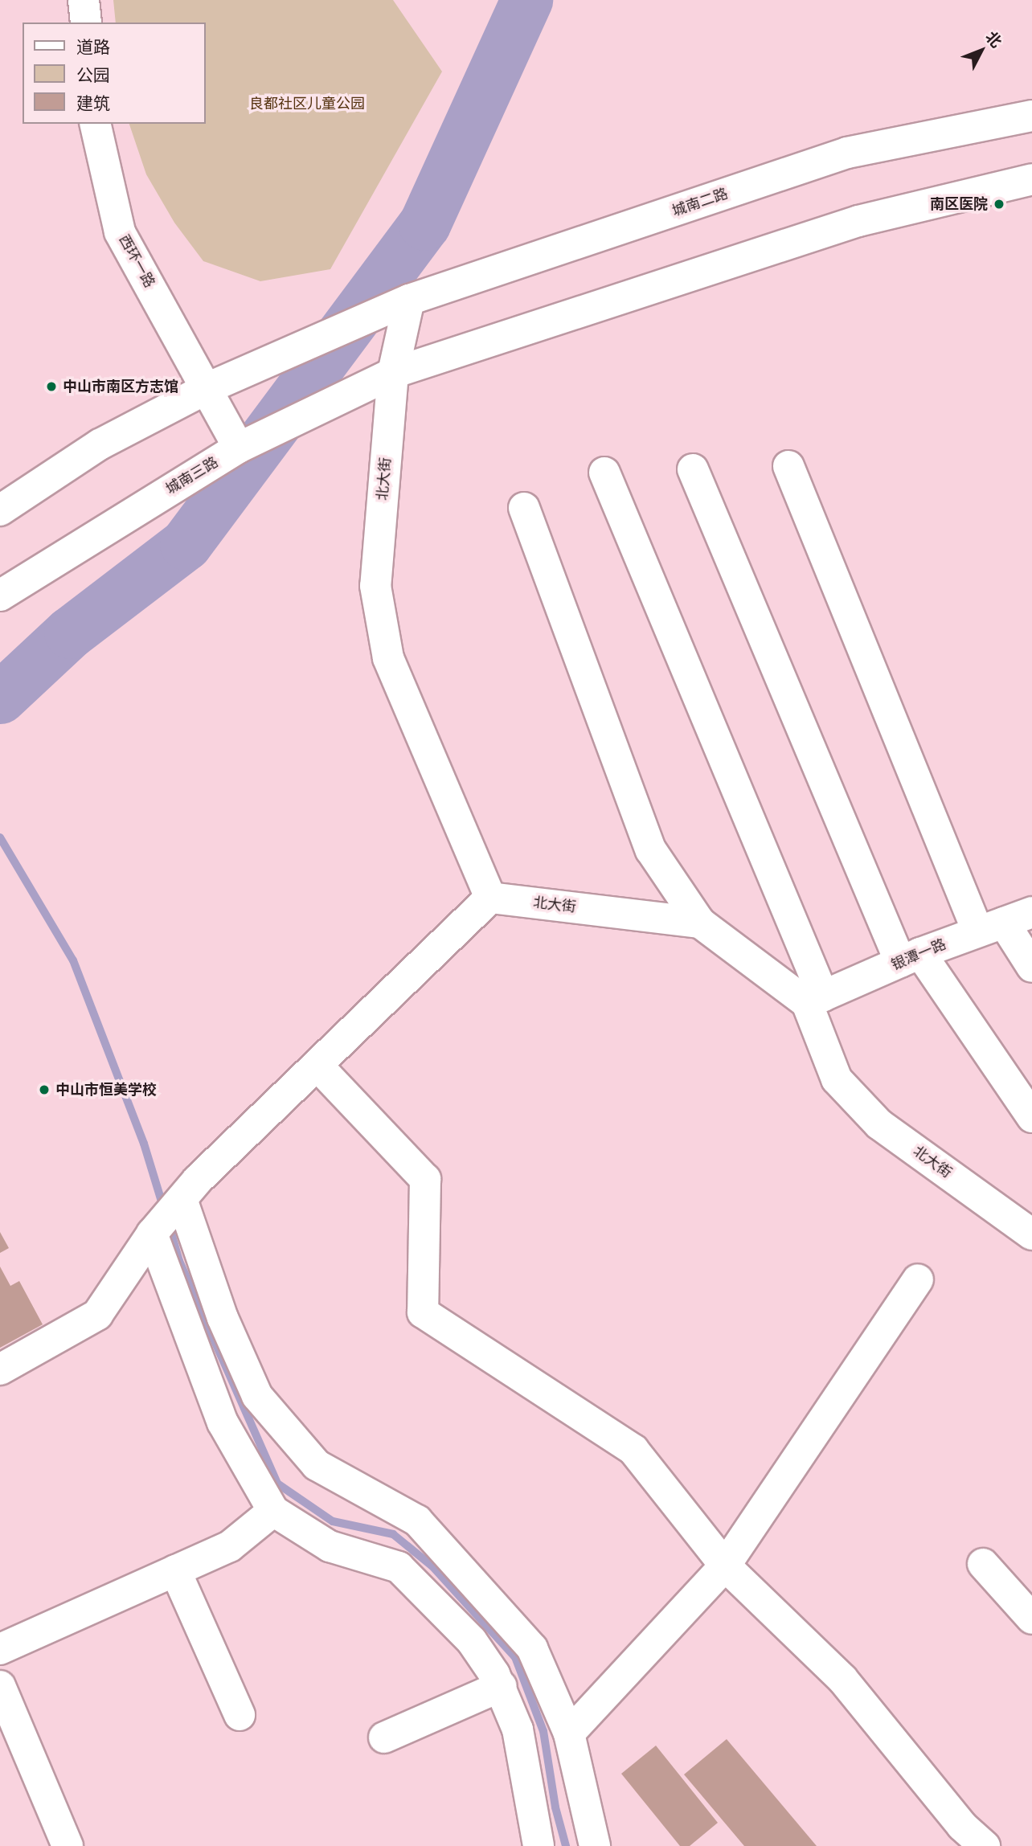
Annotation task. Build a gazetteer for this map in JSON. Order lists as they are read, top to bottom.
{
  "streets": {
    "street": [
      "城南二路",
      "西环一路",
      "城南三路",
      "北大街",
      "银潭一路"
    ]
  },
  "crossings": [
    ["城南二路", "西环一路"],
    ["城南二路", "北大街"],
    ["西环一路", "城南三路"],
    ["城南三路", "北大街"],
    ["北大街", "银潭一路"]
  ],
  "parks": ["良都社区儿童公园"],
  "places": ["南区医院", "中山市南区方志馆", "中山市恒美学校"],
  "legend": ["道路", "公园", "建筑"],
  "north": "top right"
}
